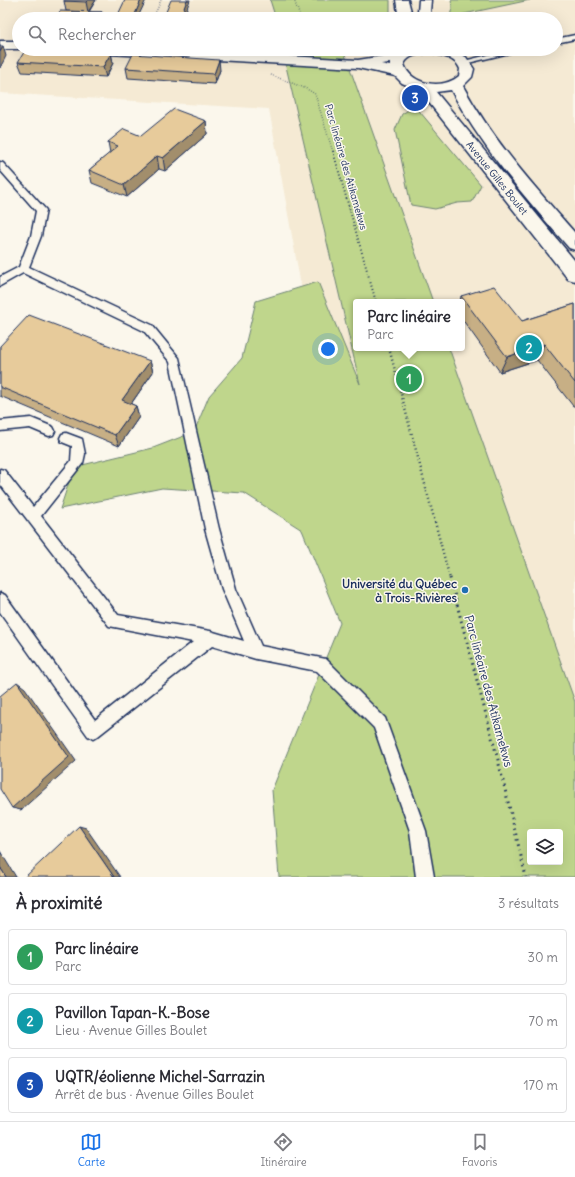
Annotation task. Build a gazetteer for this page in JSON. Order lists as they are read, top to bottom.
{
  "streets": {
    "street": ["Avenue Gilles Boulet"],
    "path": ["Parc linéaire des Atikamekws"]
  },
  "places": ["Université du Québec à Trois-Rivières"],
  "page": {
    "search": "Rechercher",
    "pins": ["3", "2", "1"],
    "popup": ["Parc linéaire", "Parc"],
    "heading": ["À proximité", "3 résultats"],
    "list": [
      {
        "mark": "1",
        "name": "Parc linéaire",
        "note": "Parc",
        "value": "30 m"
      },
      {
        "mark": "2",
        "name": "Pavillon Tapan-K.-Bose",
        "note": "Lieu · Avenue Gilles Boulet",
        "value": "70 m"
      },
      {
        "mark": "3",
        "name": "UQTR/éolienne Michel-Sarrazin",
        "note": "Arrêt de bus · Avenue Gilles Boulet",
        "value": "170 m"
      }
    ],
    "nav": ["Carte", "Itinéraire", "Favoris"]
  }
}
